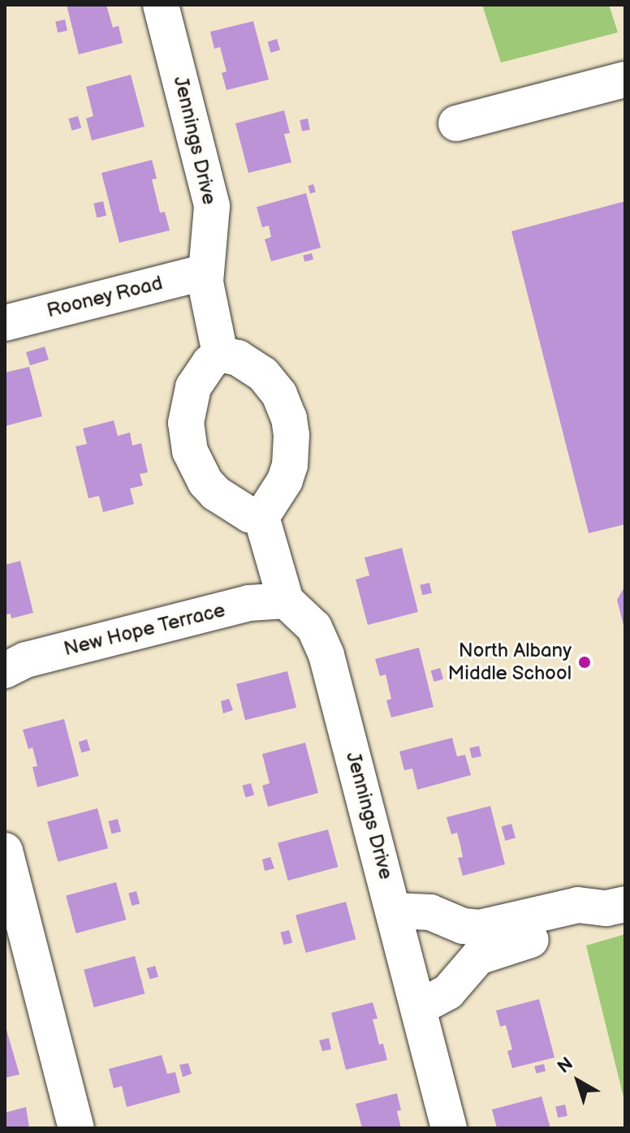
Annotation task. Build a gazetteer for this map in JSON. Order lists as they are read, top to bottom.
{
  "streets": {
    "street": ["Jennings Drive", "Rooney Road", "New Hope Terrace"]
  },
  "crossings": [
    ["Jennings Drive", "Rooney Road"],
    ["Jennings Drive", "New Hope Terrace"]
  ],
  "places": ["North Albany Middle School"],
  "north": "top left"
}
